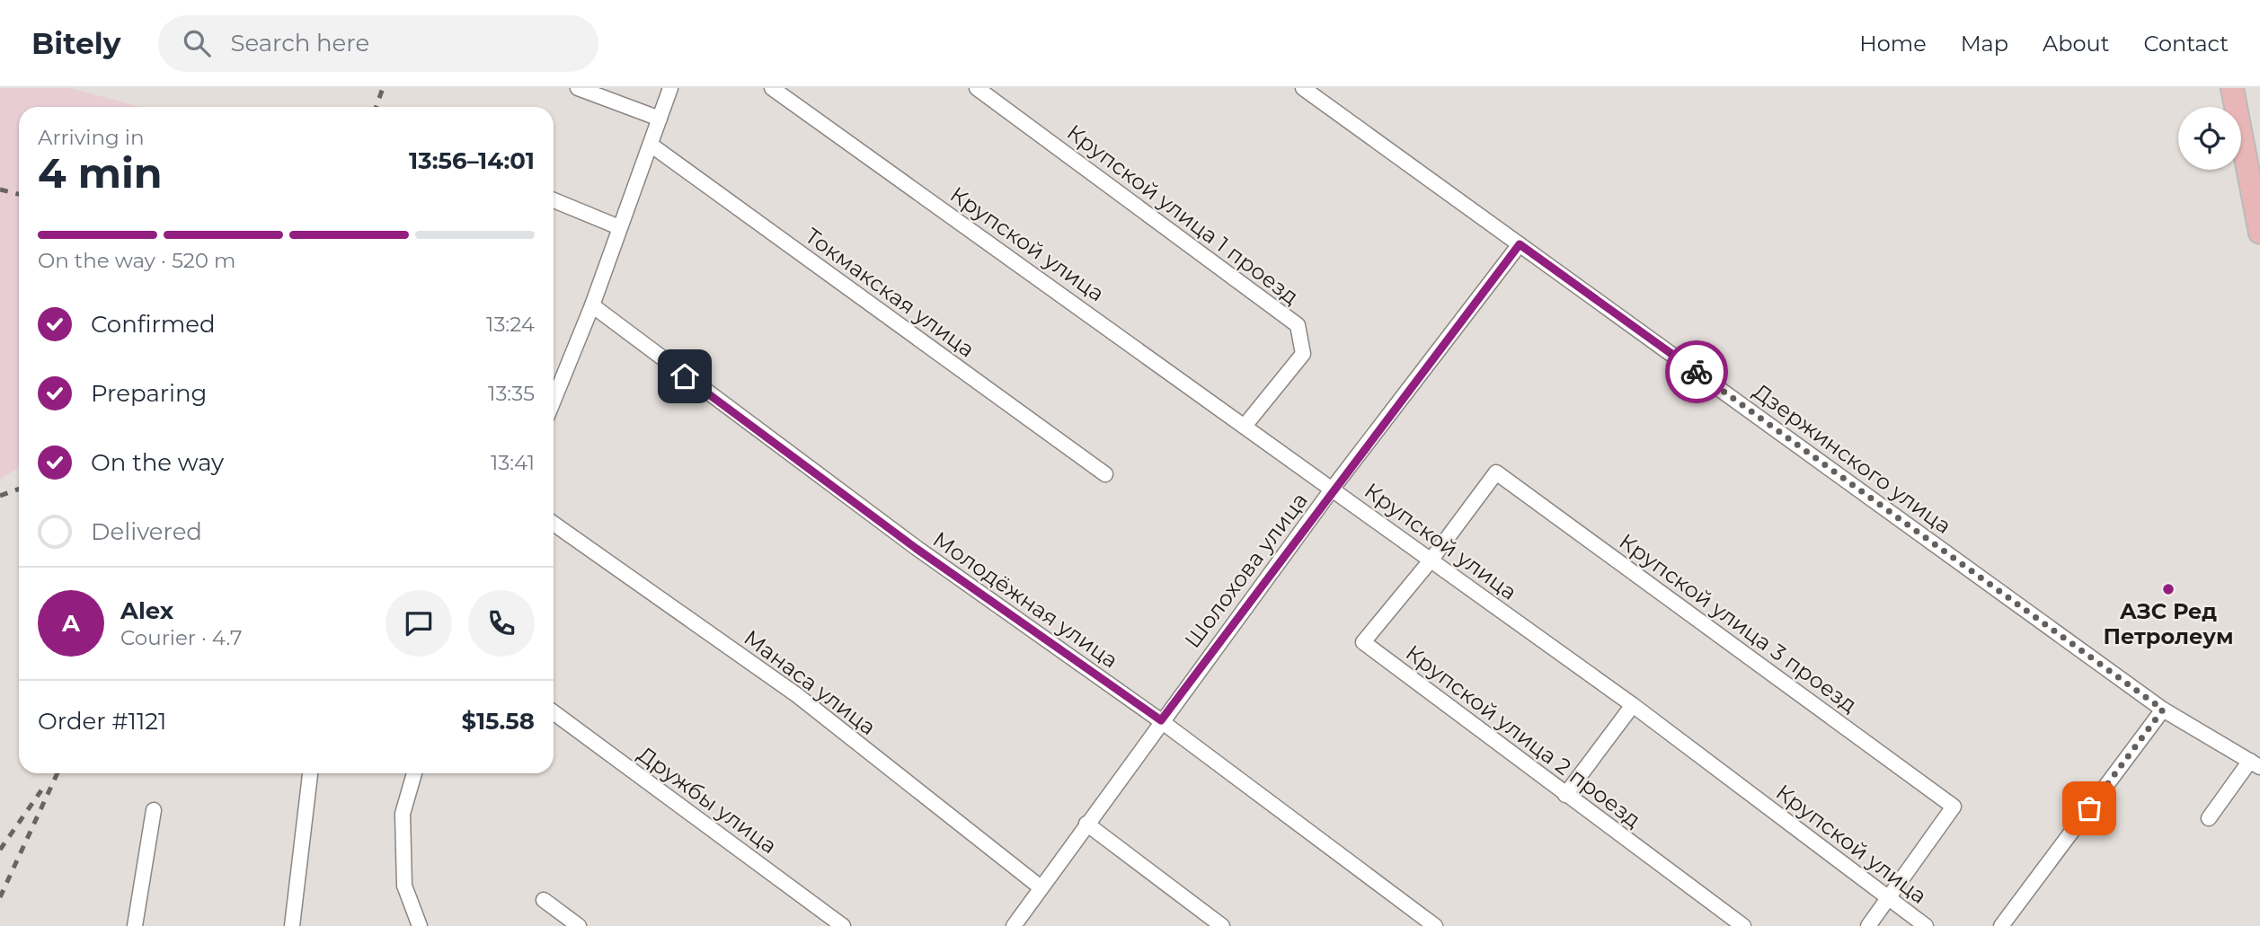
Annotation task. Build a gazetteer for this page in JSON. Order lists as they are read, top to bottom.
{
  "streets": {
    "street": [
      "Крупской улица 1 проезд",
      "Крупской улица",
      "Токмакская улица",
      "Дзержинского улица",
      "Шолохова улица",
      "Молодёжная улица",
      "Крупской улица 3 проезд",
      "Манаса улица",
      "Крупской улица 2 проезд",
      "Дружбы улица"
    ]
  },
  "crossings": [
    ["Крупской улица 1 проезд", "Крупской улица"],
    ["Крупской улица", "Шолохова улица"],
    ["Крупской улица", "Крупской улица 3 проезд"],
    ["Крупской улица", "Крупской улица 2 проезд"],
    ["Дзержинского улица", "Шолохова улица"],
    ["Шолохова улица", "Молодёжная улица"],
    ["Шолохова улица", "Манаса улица"],
    ["Крупской улица 3 проезд", "Крупской улица 2 проезд"]
  ],
  "places": ["АЗС Ред Петролеум"],
  "page": {
    "header": "Bitely",
    "search": "Search here",
    "nav": [
      "Home",
      "Map",
      "About",
      "Contact"
    ],
    "heading": ["4 min", "Arriving in", "13:56–14:01"],
    "panel": [
      "Alex",
      "Courier · 4.7",
      "Order #1121",
      "$15.58"
    ],
    "bar": "On the way · 520 m",
    "list": [
      ["Confirmed", "13:24"],
      ["Preparing", "13:35"],
      ["On the way", "13:41"],
      "Delivered"
    ],
    "round": "A"
  }
}
